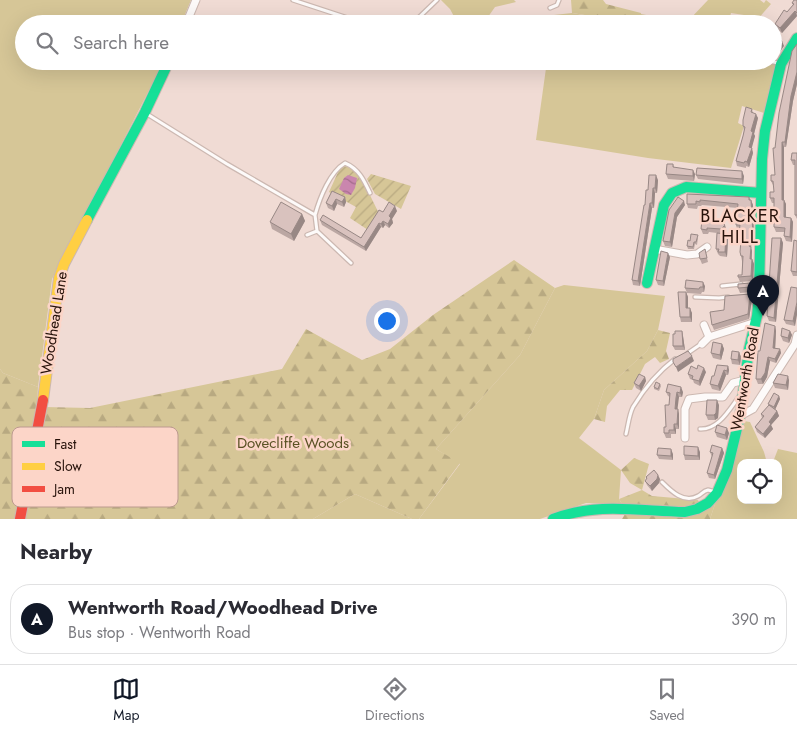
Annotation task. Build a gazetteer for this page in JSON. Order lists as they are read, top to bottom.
{
  "streets": {
    "street": ["Woodhead Lane", "Wentworth Road"]
  },
  "districts": ["BLACKER HILL"],
  "parks": ["Dovecliffe Woods"],
  "legend": ["Fast", "Slow", "Jam"],
  "page": {
    "search": "Search here",
    "pins": "A",
    "heading": "Nearby",
    "list": [
      {
        "mark": "A",
        "name": "Wentworth Road/Woodhead Drive",
        "note": "Bus stop · Wentworth Road",
        "value": "390 m"
      }
    ],
    "nav": ["Map", "Directions", "Saved"]
  }
}
